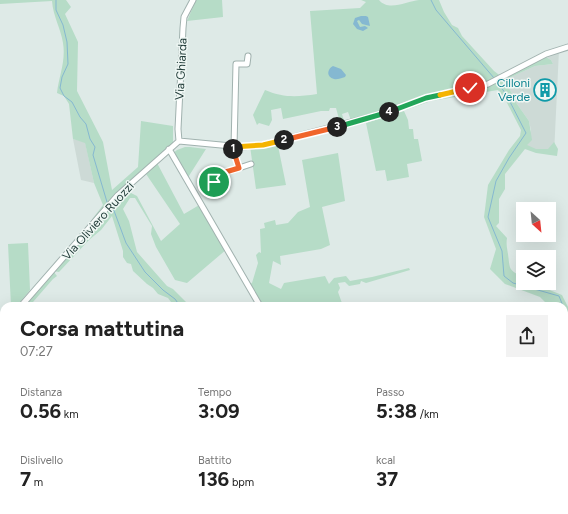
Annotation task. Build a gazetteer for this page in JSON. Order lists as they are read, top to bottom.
{
  "streets": {
    "street": ["Via Ghiarda", "Via Oliviero Ruozzi"]
  },
  "crossings": [
    ["Via Ghiarda", "Via Oliviero Ruozzi"]
  ],
  "places": {
    "building": ["Cilloni Verde"]
  },
  "north": "bottom right",
  "page": {
    "pins": [
      "4",
      "3",
      "2",
      "1"
    ],
    "heading": ["Corsa mattutina", "07:27"],
    "stats": [
      ["Distanza", "0.56 km"],
      ["Tempo", "3:09"],
      ["Passo", "5:38 /km"],
      ["Dislivello", "7 m"],
      ["Battito", "136 bpm"],
      ["kcal", "37"]
    ]
  }
}
